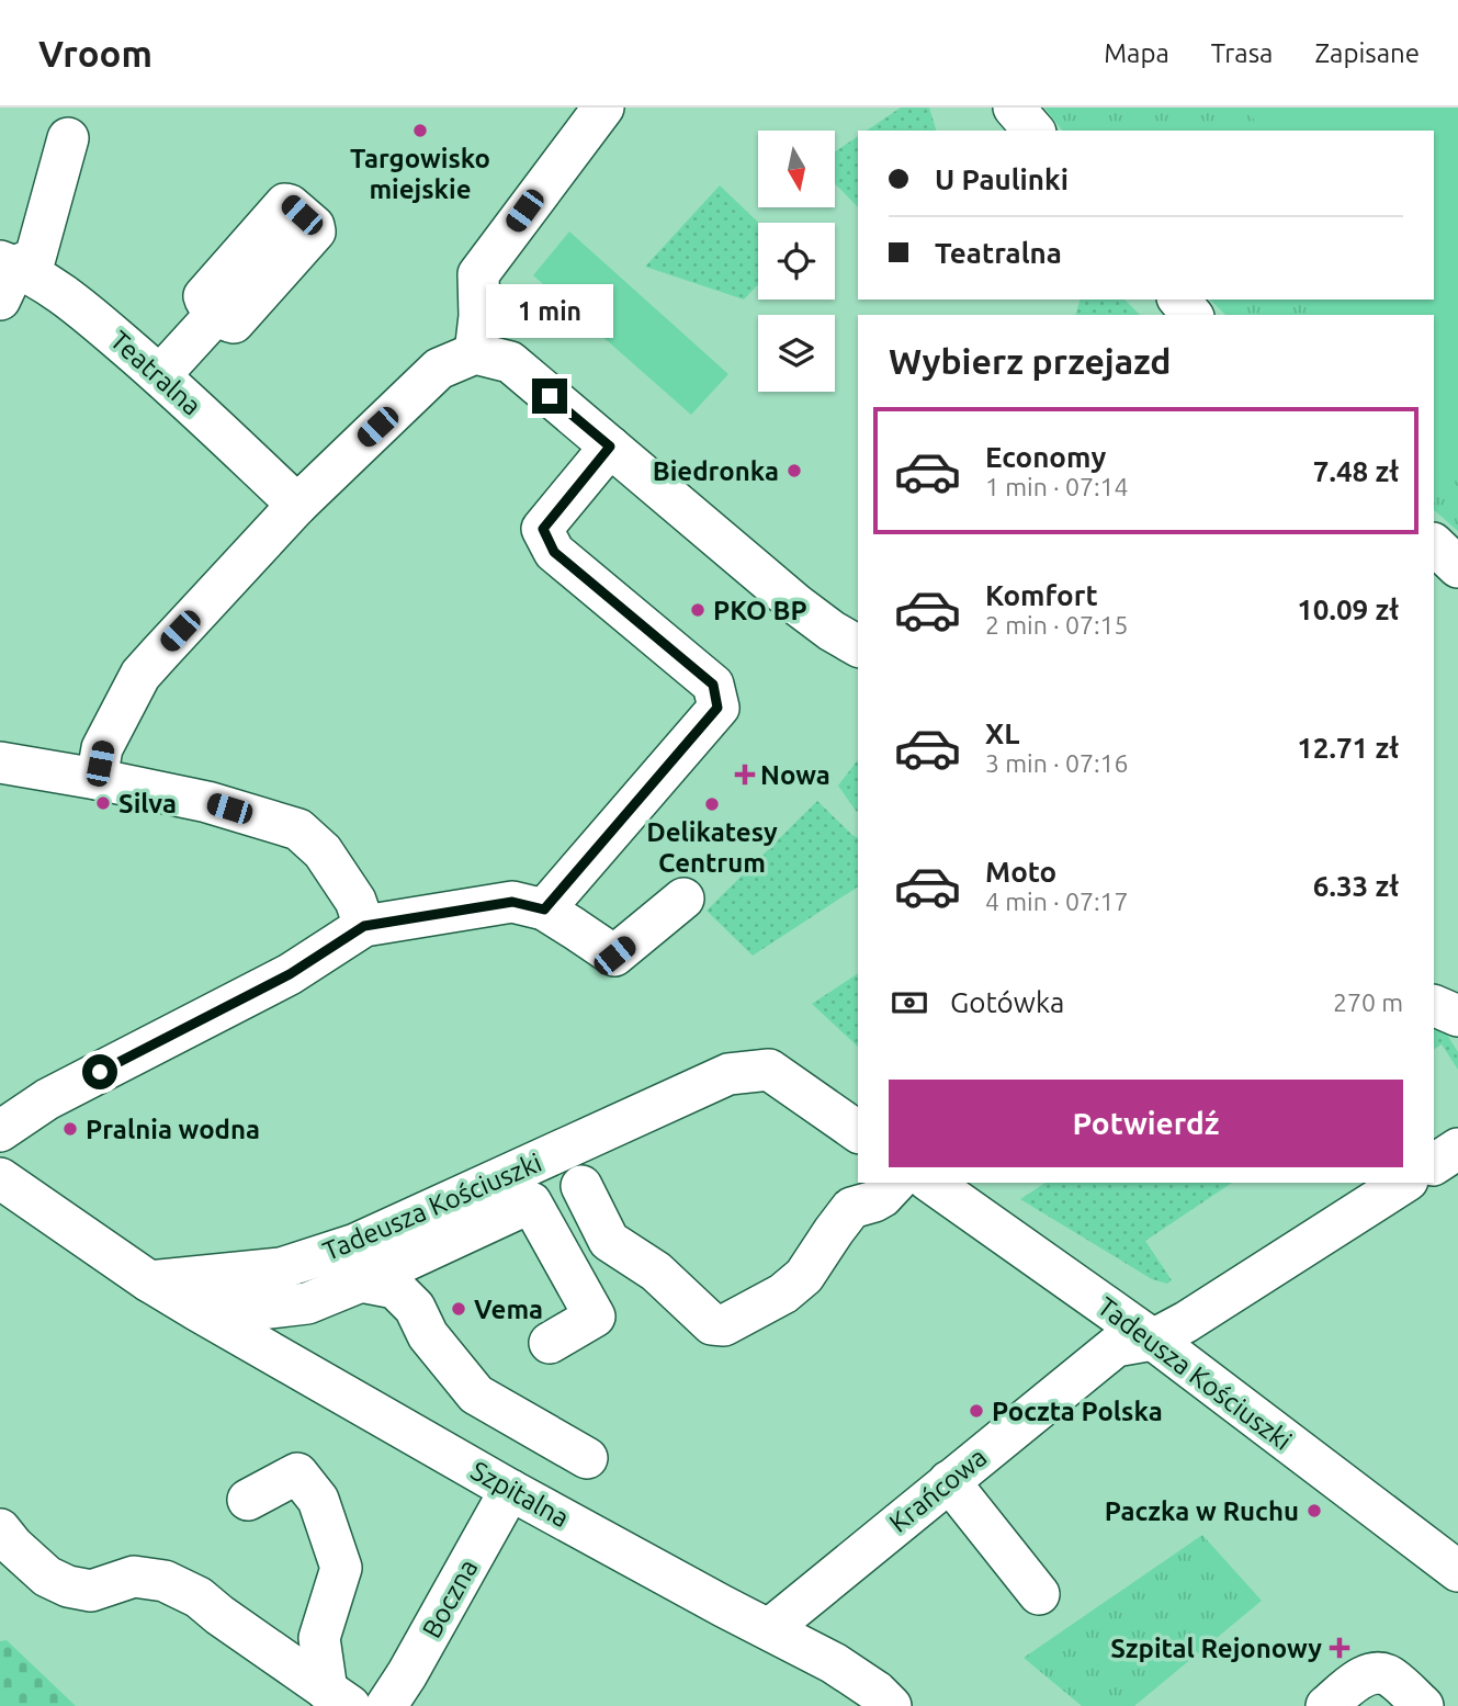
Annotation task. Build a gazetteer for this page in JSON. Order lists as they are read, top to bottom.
{
  "streets": {
    "street": [
      "Teatralna",
      "Tadeusza Kościuszki",
      "Krańcowa",
      "Szpitalna",
      "Boczna"
    ]
  },
  "crossings": [
    ["Tadeusza Kościuszki", "Krańcowa"],
    ["Tadeusza Kościuszki", "Szpitalna"],
    ["Krańcowa", "Szpitalna"],
    ["Szpitalna", "Boczna"]
  ],
  "places": {
    "other": [
      "Targowisko miejskie",
      "Biedronka",
      "PKO BP",
      "Silva",
      "Delikatesy Centrum",
      "Pralnia wodna",
      "Vema",
      "Poczta Polska",
      "Paczka w Ruchu"
    ],
    "health": ["Nowa", "Szpital Rejonowy"]
  },
  "north": "bottom",
  "page": {
    "header": "Vroom",
    "nav": ["Mapa", "Trasa", "Zapisane"],
    "banner": ["U Paulinki", "Teatralna"],
    "bubble": "1 min",
    "heading": "Wybierz przejazd",
    "list": [
      {
        "name": "Economy",
        "note": "1 min · 07:14",
        "value": "7.48 zł"
      },
      {
        "name": "Komfort",
        "note": "2 min · 07:15",
        "value": "10.09 zł"
      },
      {
        "name": "XL",
        "note": "3 min · 07:16",
        "value": "12.71 zł"
      },
      {
        "name": "Moto",
        "note": "4 min · 07:17",
        "value": "6.33 zł"
      }
    ],
    "pay": ["Gotówka", "270 m"],
    "buttons": "Potwierdź"
  }
}
